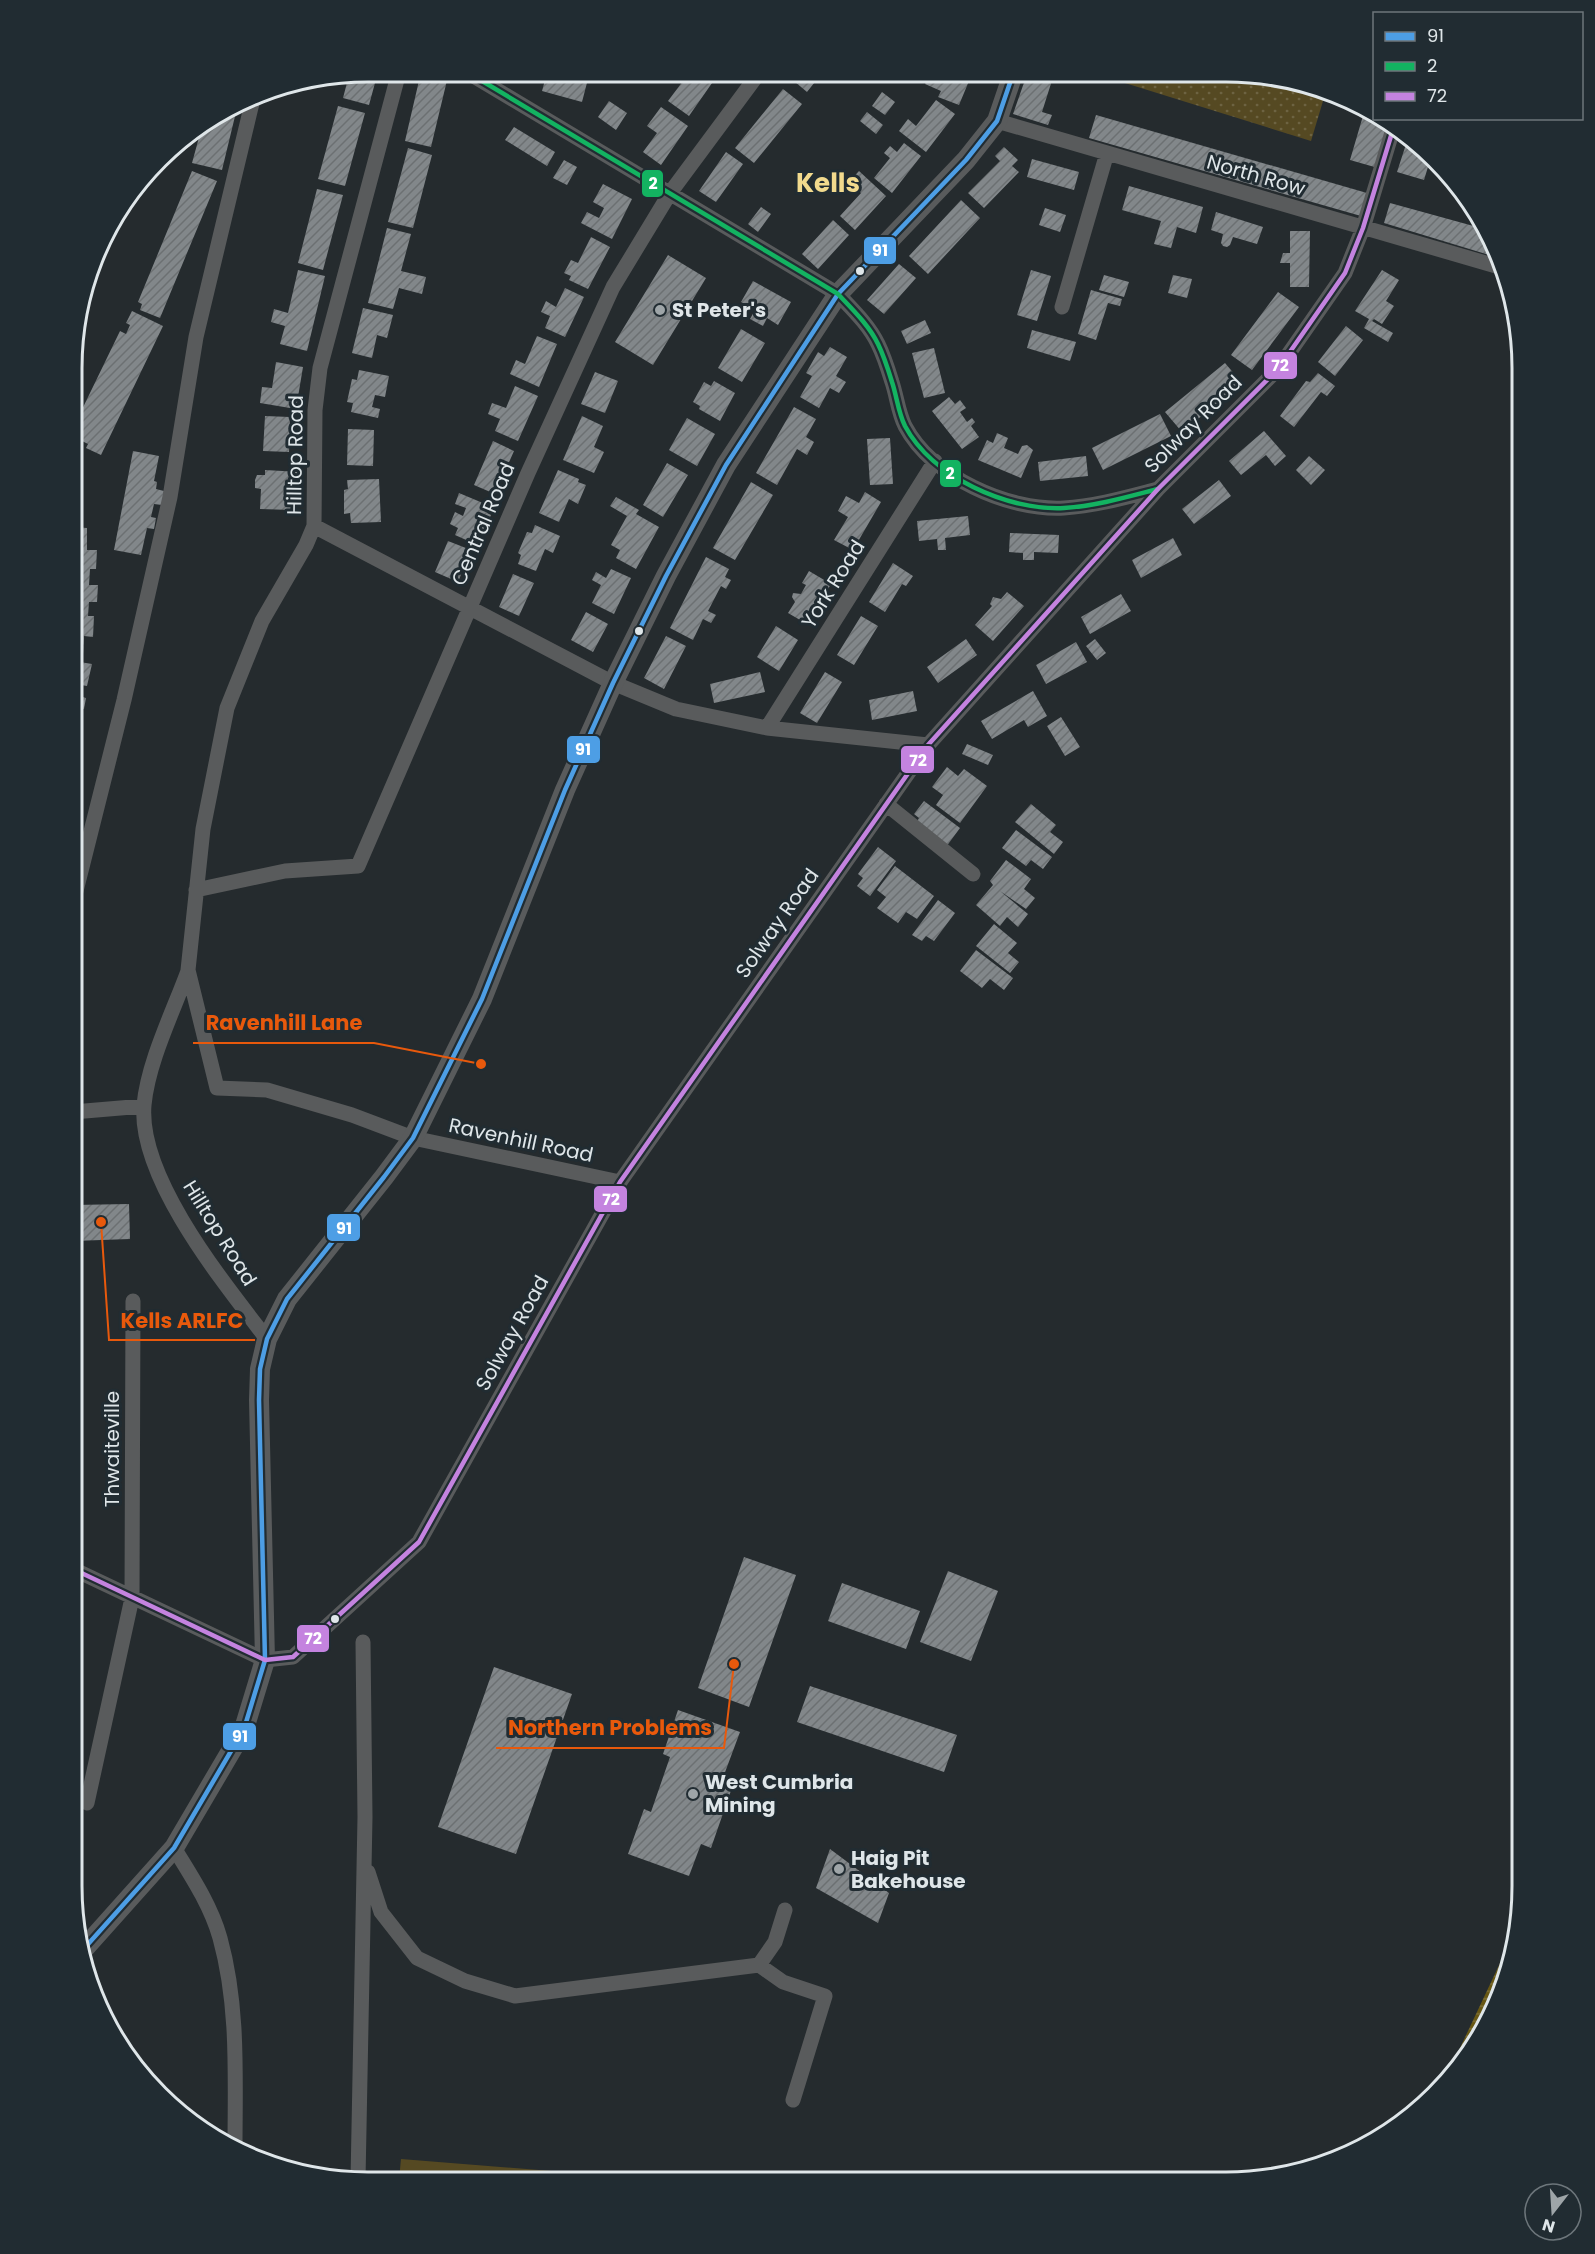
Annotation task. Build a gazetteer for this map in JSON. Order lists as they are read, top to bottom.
{
  "streets": {
    "street": [
      "North Row",
      "Solway Road",
      "Hilltop Road",
      "Central Road",
      "York Road",
      "Ravenhill Road",
      "Thwaiteville"
    ]
  },
  "crossings": [
    ["North Row", "Solway Road"],
    ["Solway Road", "Ravenhill Road"],
    ["Hilltop Road", "Central Road"],
    ["Hilltop Road", "Ravenhill Road"]
  ],
  "districts": ["Kells"],
  "places": [
    "St Peter's",
    "Ravenhill Lane",
    "Kells ARLFC",
    "Northern Problems",
    "West Cumbria Mining",
    "Haig Pit Bakehouse"
  ],
  "lines": ["transit line 91", "transit line 2", "transit line 72"],
  "legend": ["91", "2", "72"],
  "north": "bottom"
}
